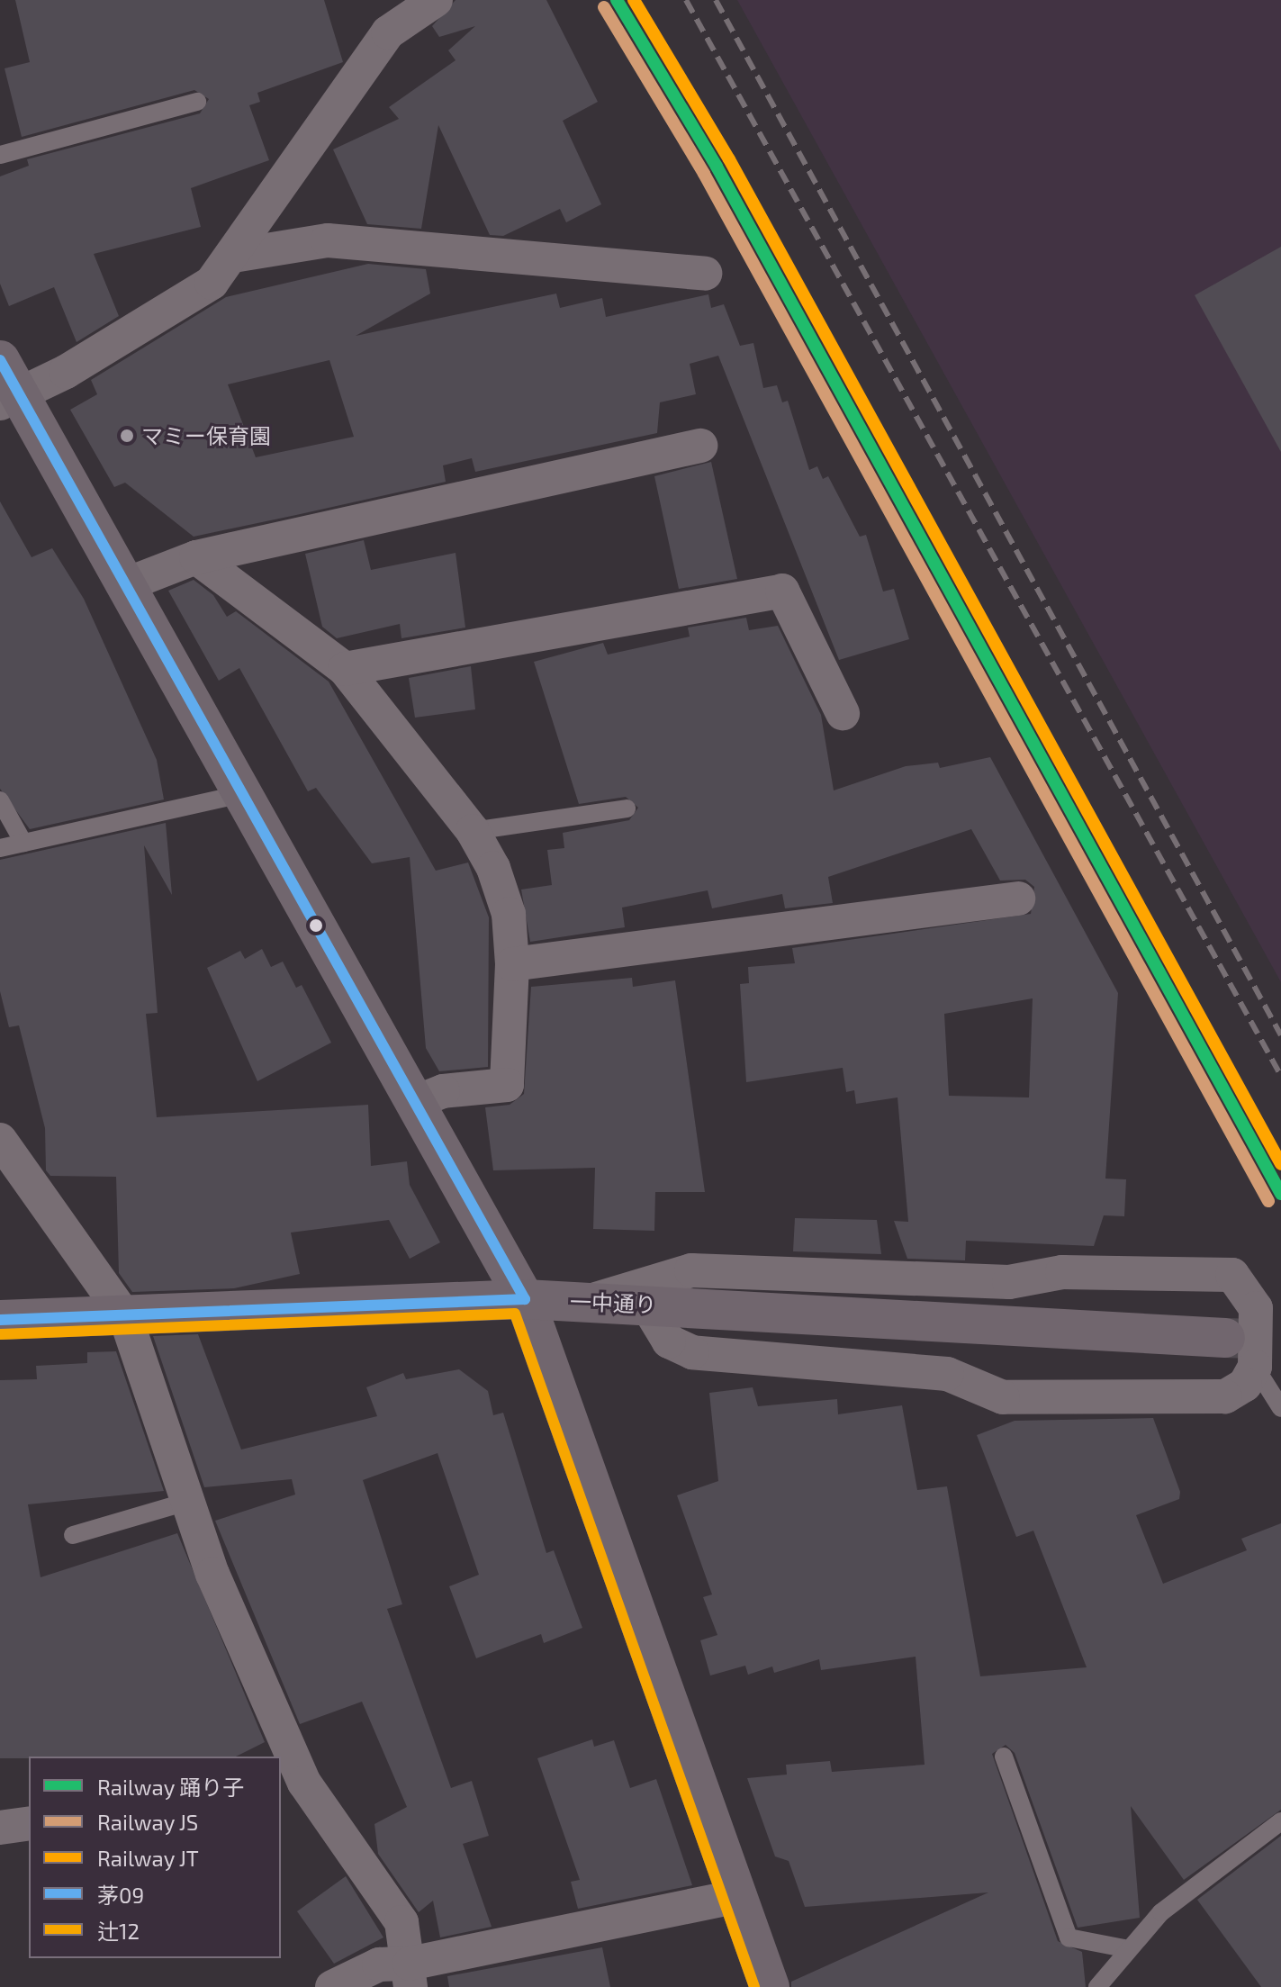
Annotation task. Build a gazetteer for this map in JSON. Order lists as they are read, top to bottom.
{
  "streets": {
    "street": ["一中通り"]
  },
  "places": ["マミー保育園"],
  "lines": [
    "rail line 踊り子",
    "rail line JT",
    "rail line JS",
    "transit line 茅09",
    "transit line 辻12"
  ],
  "legend": [
    "Railway 踊り子",
    "Railway JS",
    "Railway JT",
    "茅09",
    "辻12"
  ]
}
